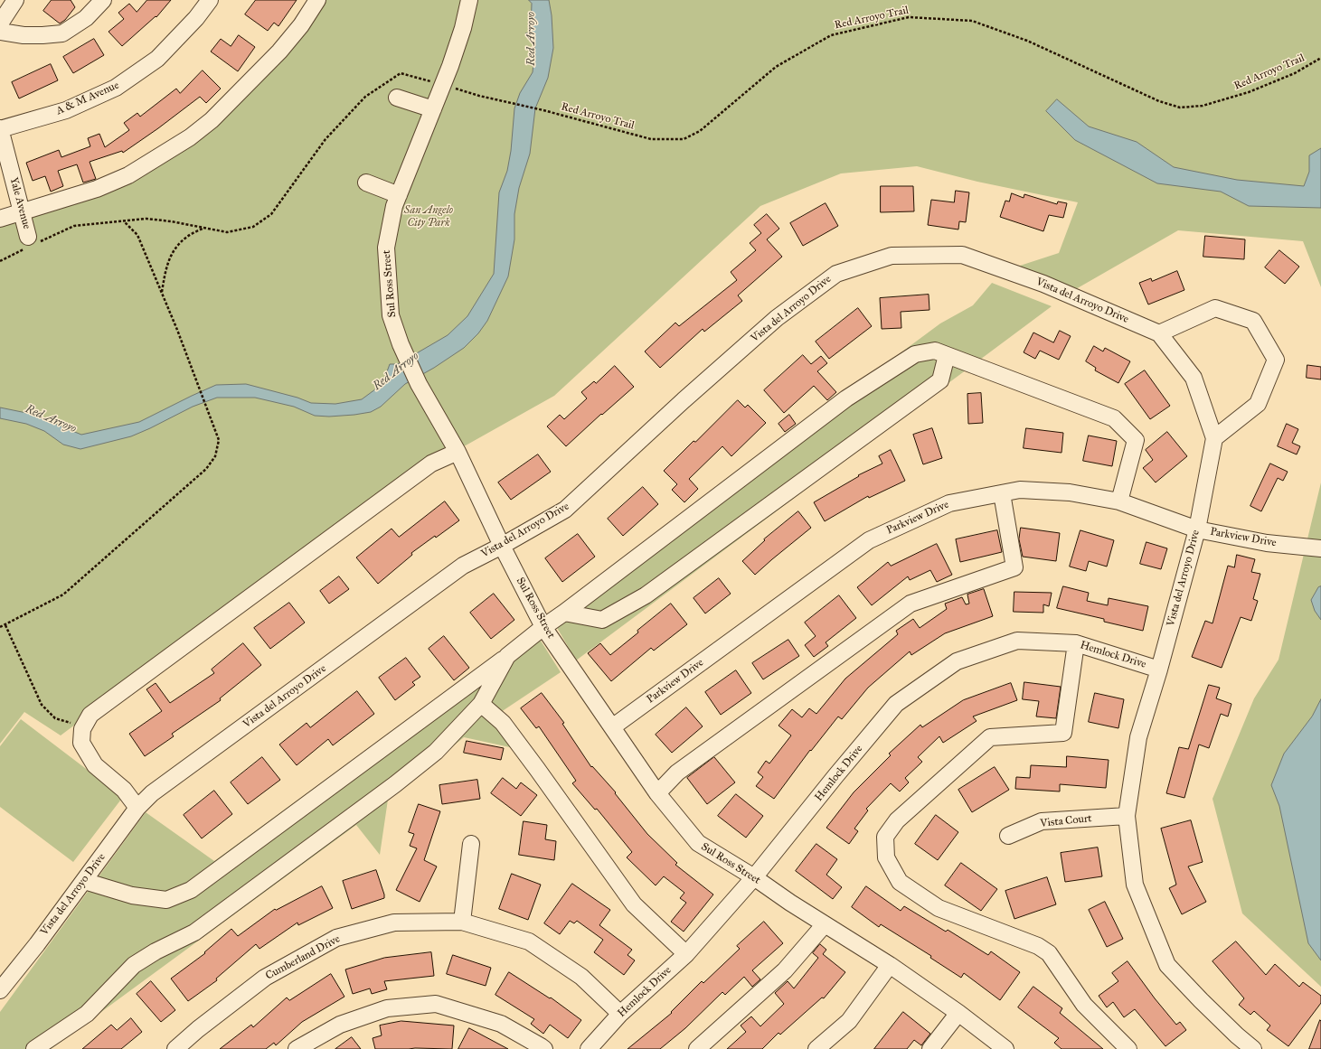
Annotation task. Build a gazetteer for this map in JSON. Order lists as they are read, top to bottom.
{
  "streets": {
    "street": [
      "A & M Avenue",
      "Yale Avenue",
      "Sul Ross Street",
      "Vista del Arroyo Drive",
      "Parkview Drive",
      "Hemlock Drive",
      "Vista Court",
      "Cumberland Drive"
    ],
    "path": ["Red Arroyo Trail"]
  },
  "crossings": [
    ["Red Arroyo Trail", "Yale Avenue"],
    ["Red Arroyo Trail", "Sul Ross Street"],
    ["A & M Avenue", "Yale Avenue"],
    ["Sul Ross Street", "Vista del Arroyo Drive"],
    ["Sul Ross Street", "Parkview Drive"],
    ["Sul Ross Street", "Hemlock Drive"],
    ["Vista del Arroyo Drive", "Parkview Drive"],
    ["Vista del Arroyo Drive", "Hemlock Drive"],
    ["Vista del Arroyo Drive", "Vista Court"],
    ["Hemlock Drive", "Cumberland Drive"]
  ],
  "water": ["Red Arroyo"],
  "parks": ["San Angelo City Park"]
}
